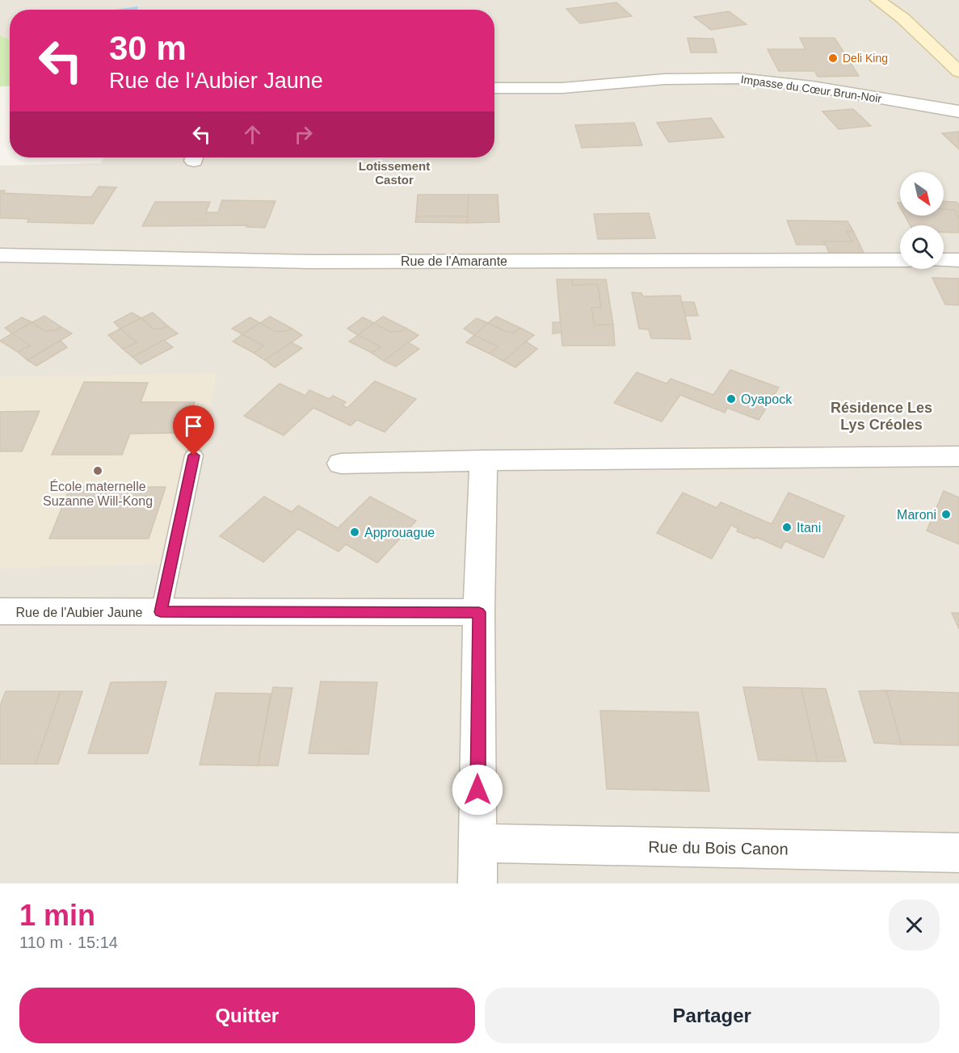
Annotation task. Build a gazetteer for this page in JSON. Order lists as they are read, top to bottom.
{
  "streets": {
    "street": [
      "Impasse du Cœur Brun-Noir",
      "Rue de l'Amarante",
      "Rue de l'Aubier Jaune",
      "Rue du Bois Canon"
    ]
  },
  "districts": ["Lotissement Castor", "Résidence Les Lys Créoles"],
  "places": [
    "Deli King",
    "Oyapock",
    "École maternelle Suzanne Will-Kong",
    "Maroni",
    "Itani",
    "Approuague"
  ],
  "north": "bottom right",
  "page": {
    "turn": ["30 m", "Rue de l'Aubier Jaune"],
    "heading": ["1 min", "110 m · 15:14"],
    "buttons": ["Quitter", "Partager"]
  }
}
